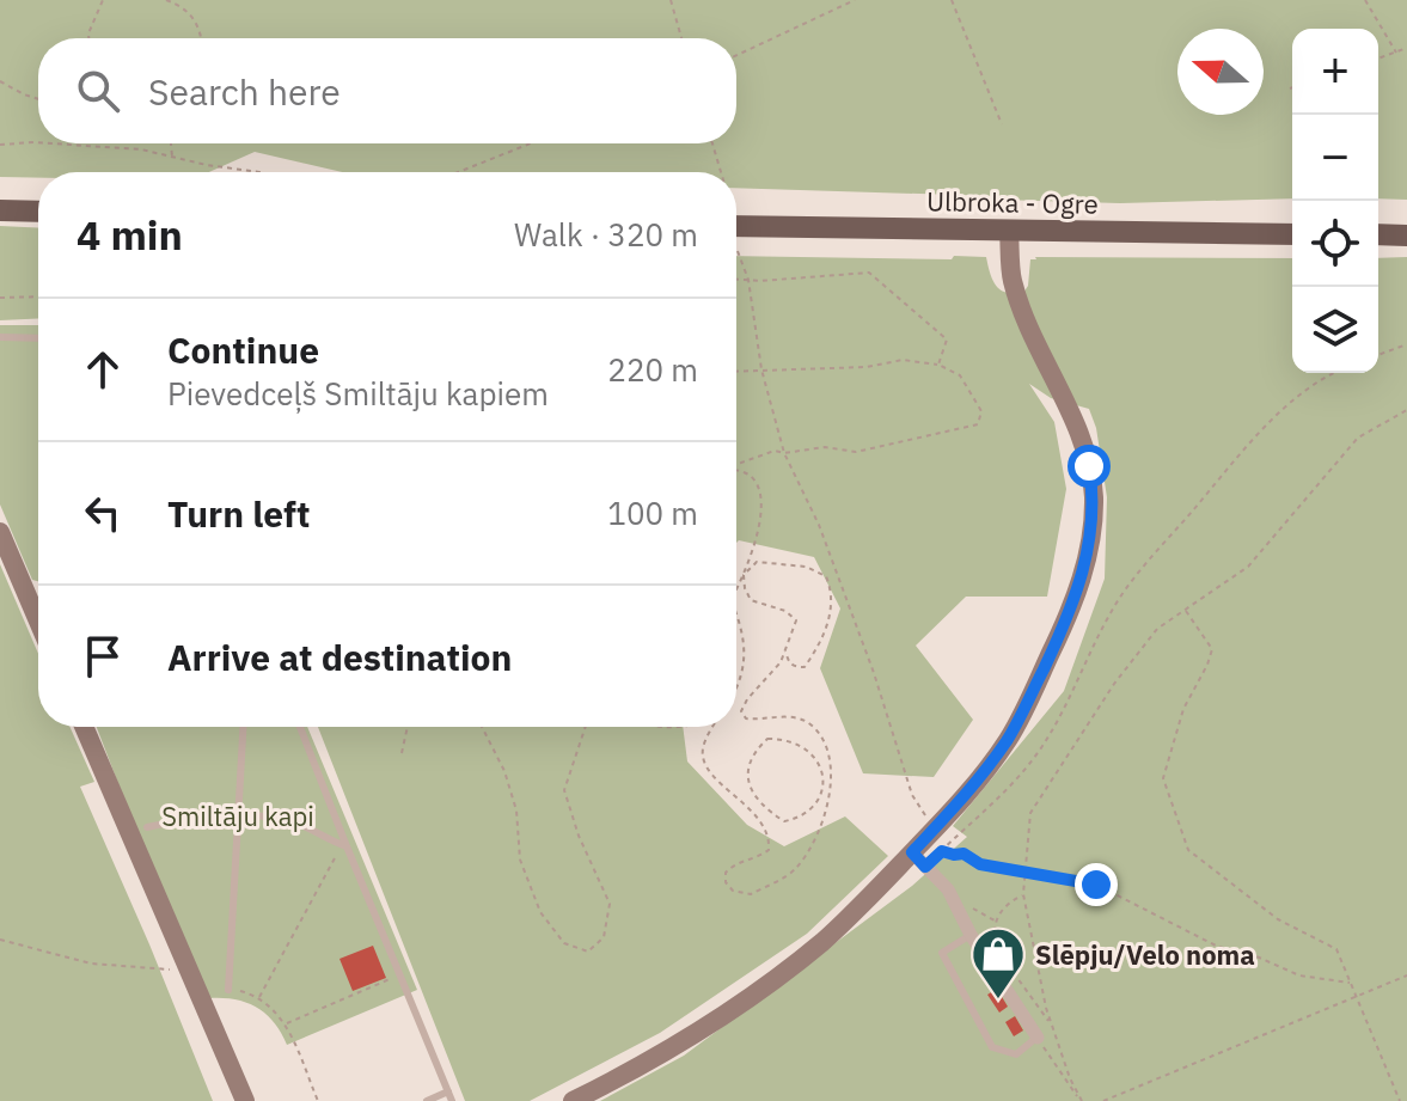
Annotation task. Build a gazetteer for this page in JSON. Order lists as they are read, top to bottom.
{
  "streets": {
    "main road": ["Ulbroka - Ogre"]
  },
  "parks": ["Smiltāju kapi"],
  "places": {
    "shop": ["Slēpju/Velo noma"]
  },
  "north": "left",
  "page": {
    "map_buttons": ["+", "−"],
    "search": "Search here",
    "heading": ["4 min", "Walk · 320 m"],
    "list": [
      ["Continue", "Pievedceļš Smiltāju kapiem", "220 m"],
      ["Turn left", "100 m"],
      "Arrive at destination"
    ]
  }
}
